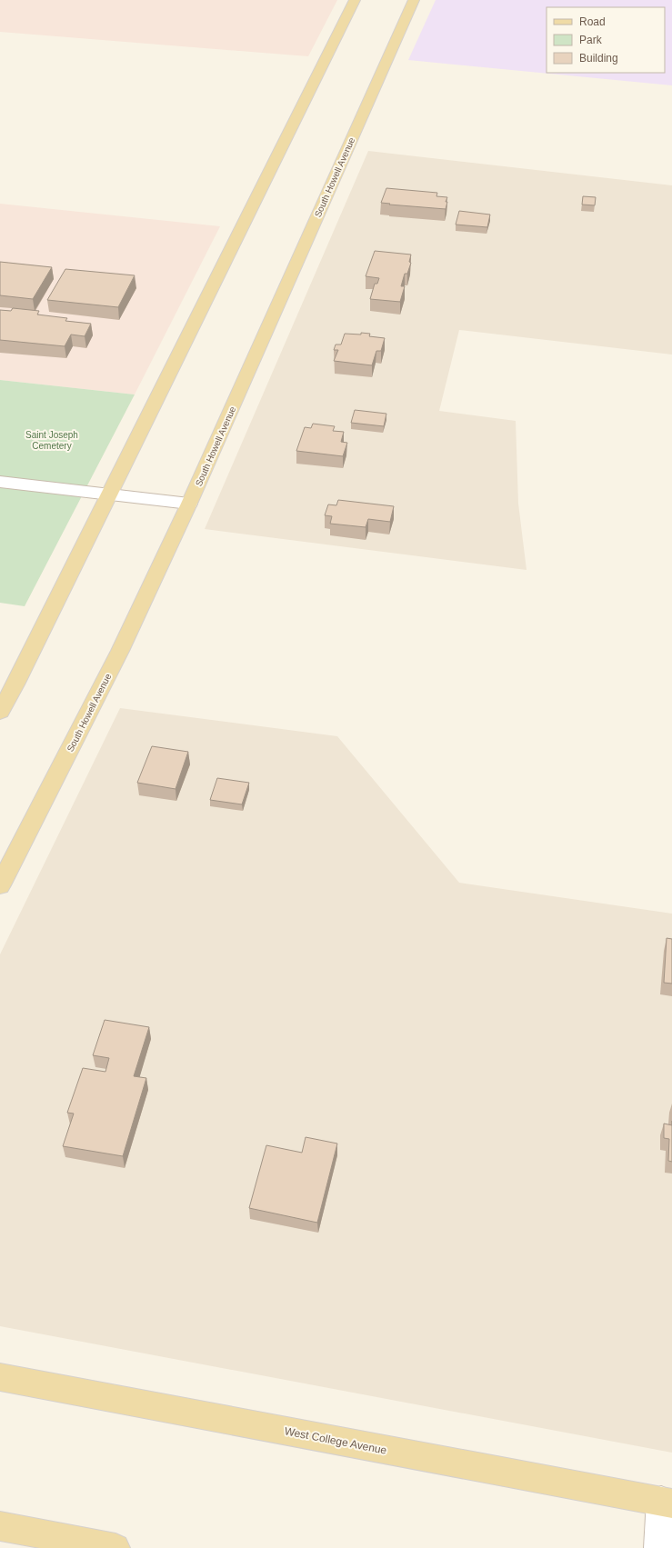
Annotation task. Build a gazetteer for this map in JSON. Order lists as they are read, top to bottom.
{
  "streets": {
    "main road": ["South Howell Avenue", "West College Avenue"]
  },
  "parks": ["Saint Joseph Cemetery"],
  "legend": ["Road", "Park", "Building"]
}
